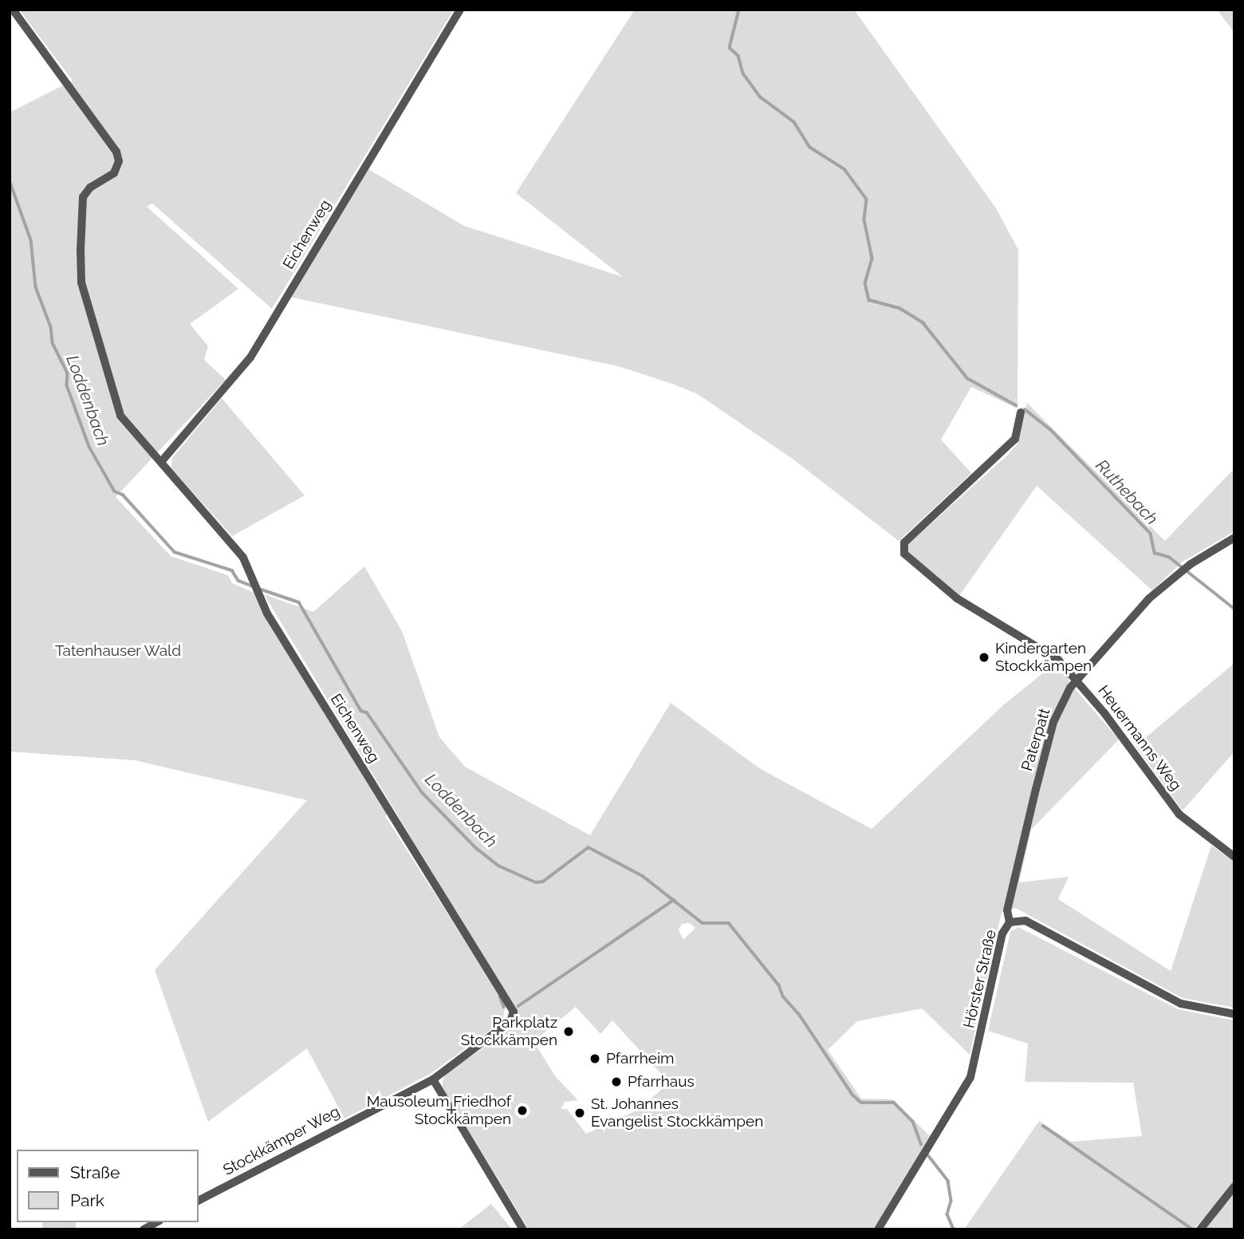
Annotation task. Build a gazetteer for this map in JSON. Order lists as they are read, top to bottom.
{
  "streets": {
    "street": [
      "Eichenweg",
      "Heuermanns Weg",
      "Paterpatt",
      "Hörster Straße",
      "Stockkämper Weg"
    ]
  },
  "crossings": [
    ["Eichenweg", "Stockkämper Weg"],
    ["Heuermanns Weg", "Paterpatt"],
    ["Paterpatt", "Hörster Straße"]
  ],
  "water": ["Loddenbach", "Ruthebach"],
  "parks": ["Tatenhauser Wald"],
  "places": [
    "Kindergarten Stockkämpen",
    "Parkplatz Stockkämpen",
    "Pfarrheim",
    "Pfarrhaus",
    "Mausoleum Friedhof Stockkämpen",
    "St. Johannes Evangelist Stockkämpen"
  ],
  "legend": ["Straße", "Park"]
}
